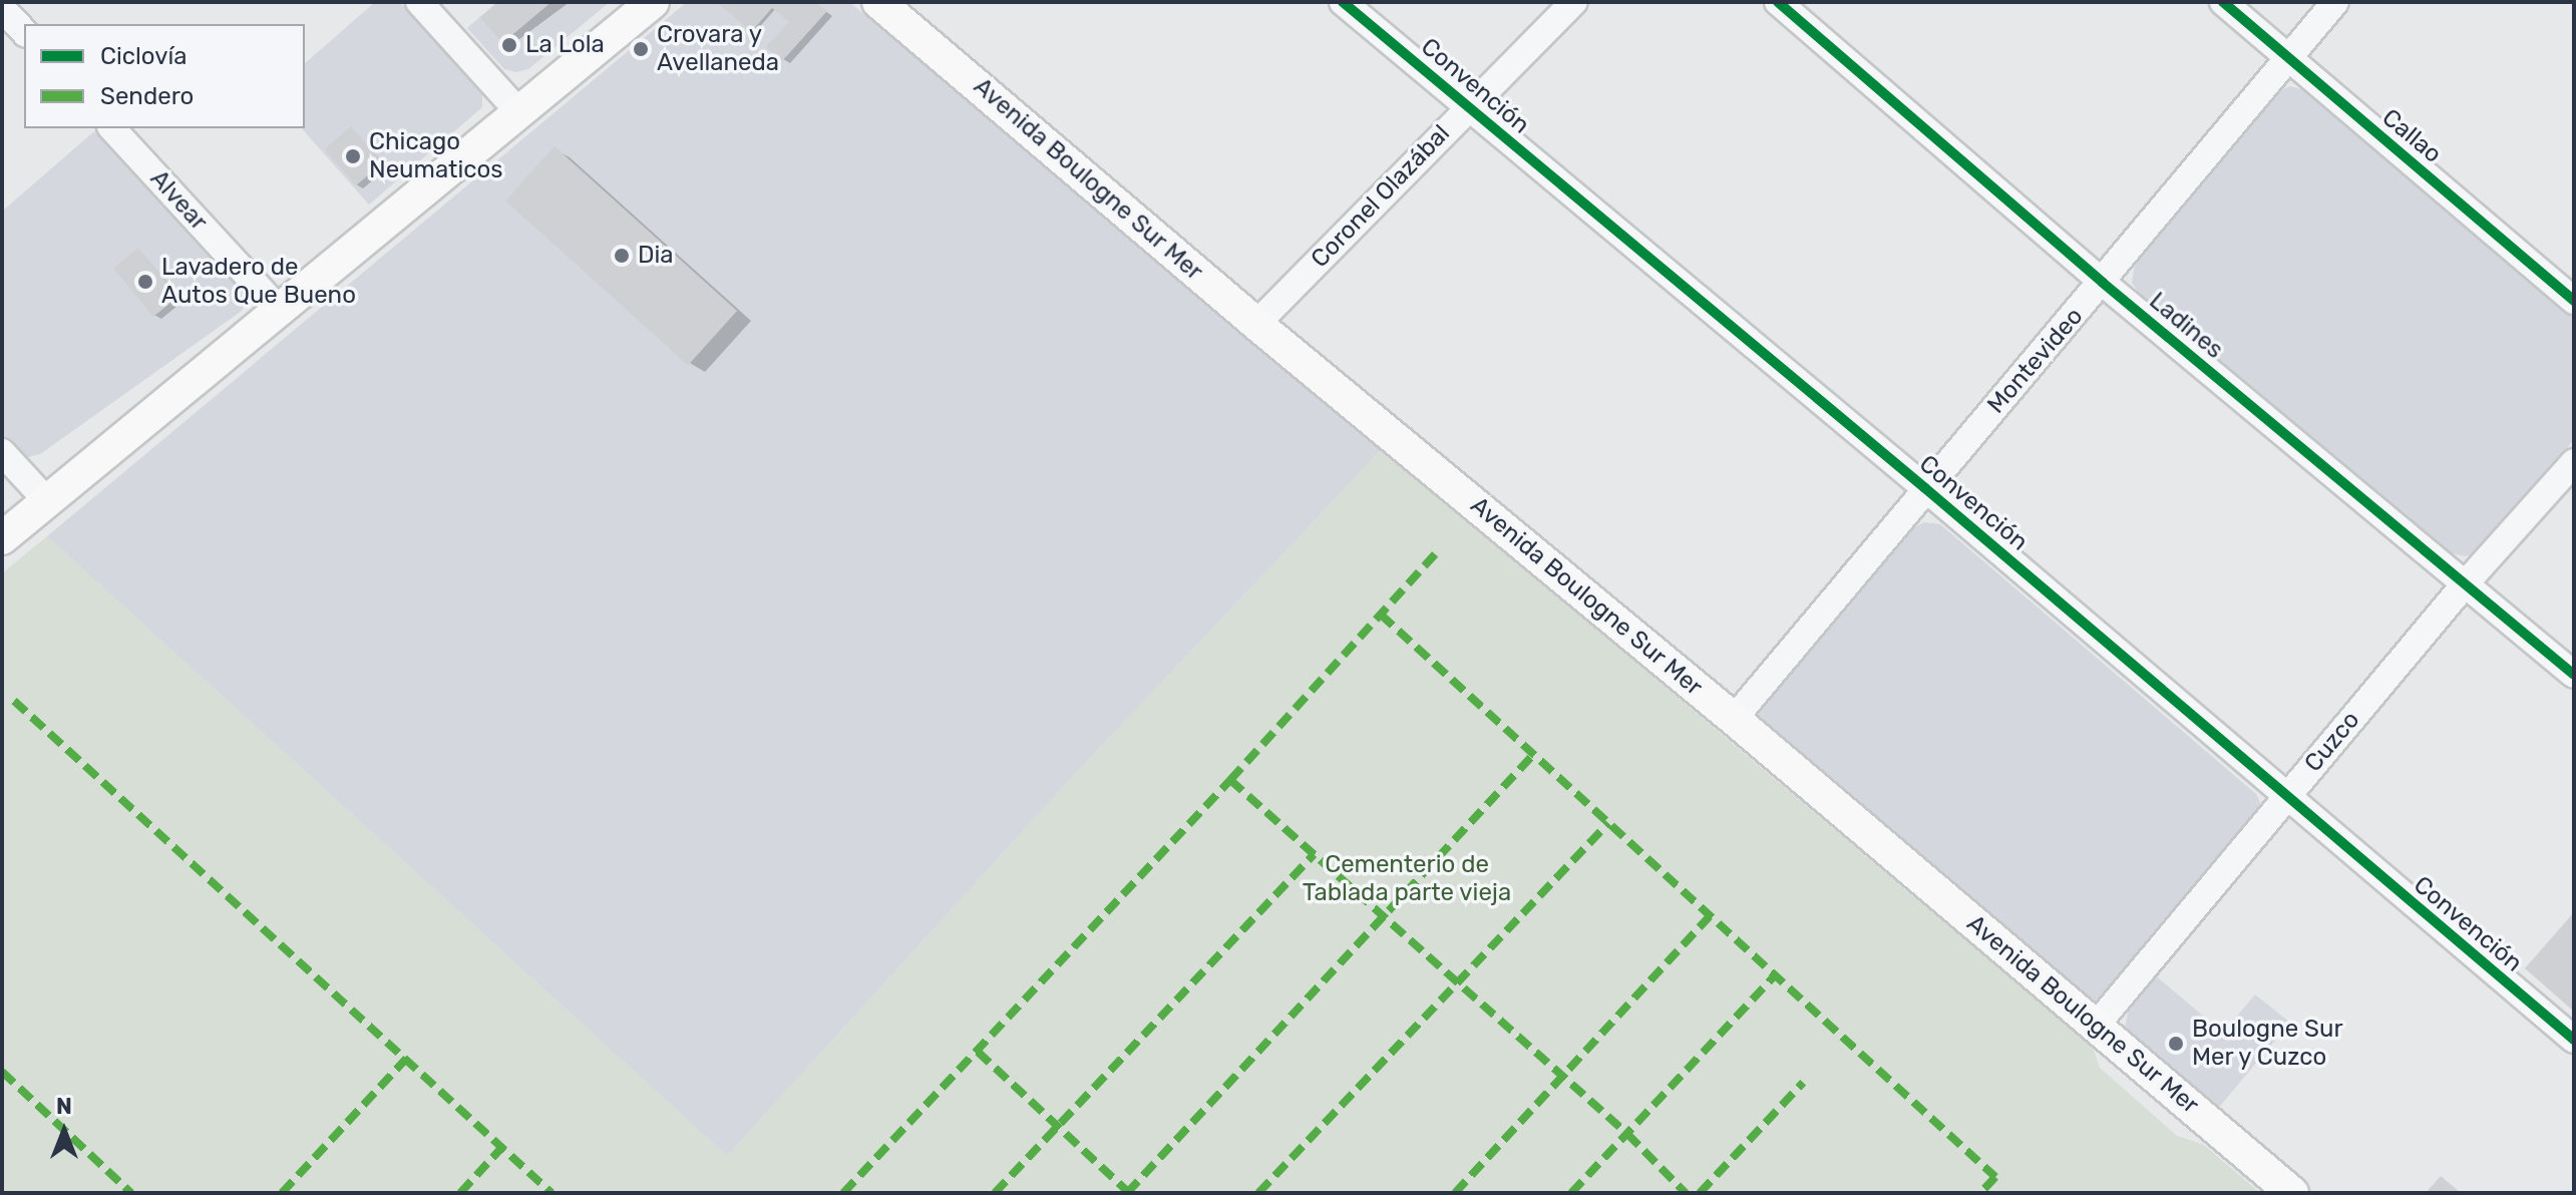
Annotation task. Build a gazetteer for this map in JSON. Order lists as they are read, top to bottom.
{
  "streets": {
    "main road": ["Avenida Boulogne Sur Mer"],
    "street": [
      "Convención",
      "Callao",
      "Coronel Olazábal",
      "Alvear",
      "Ladines",
      "Montevideo",
      "Cuzco"
    ]
  },
  "crossings": [
    ["Convención", "Coronel Olazábal"],
    ["Convención", "Montevideo"],
    ["Convención", "Cuzco"],
    ["Callao", "Montevideo"],
    ["Avenida Boulogne Sur Mer", "Coronel Olazábal"],
    ["Avenida Boulogne Sur Mer", "Montevideo"],
    ["Avenida Boulogne Sur Mer", "Cuzco"],
    ["Ladines", "Montevideo"],
    ["Ladines", "Cuzco"]
  ],
  "parks": ["Cementerio de Tablada parte vieja"],
  "places": [
    "La Lola",
    "Crovara y Avellaneda",
    "Chicago Neumaticos",
    "Dia",
    "Lavadero de Autos Que Bueno",
    "Boulogne Sur Mer y Cuzco"
  ],
  "legend": ["Ciclovía", "Sendero"],
  "north": "top"
}
